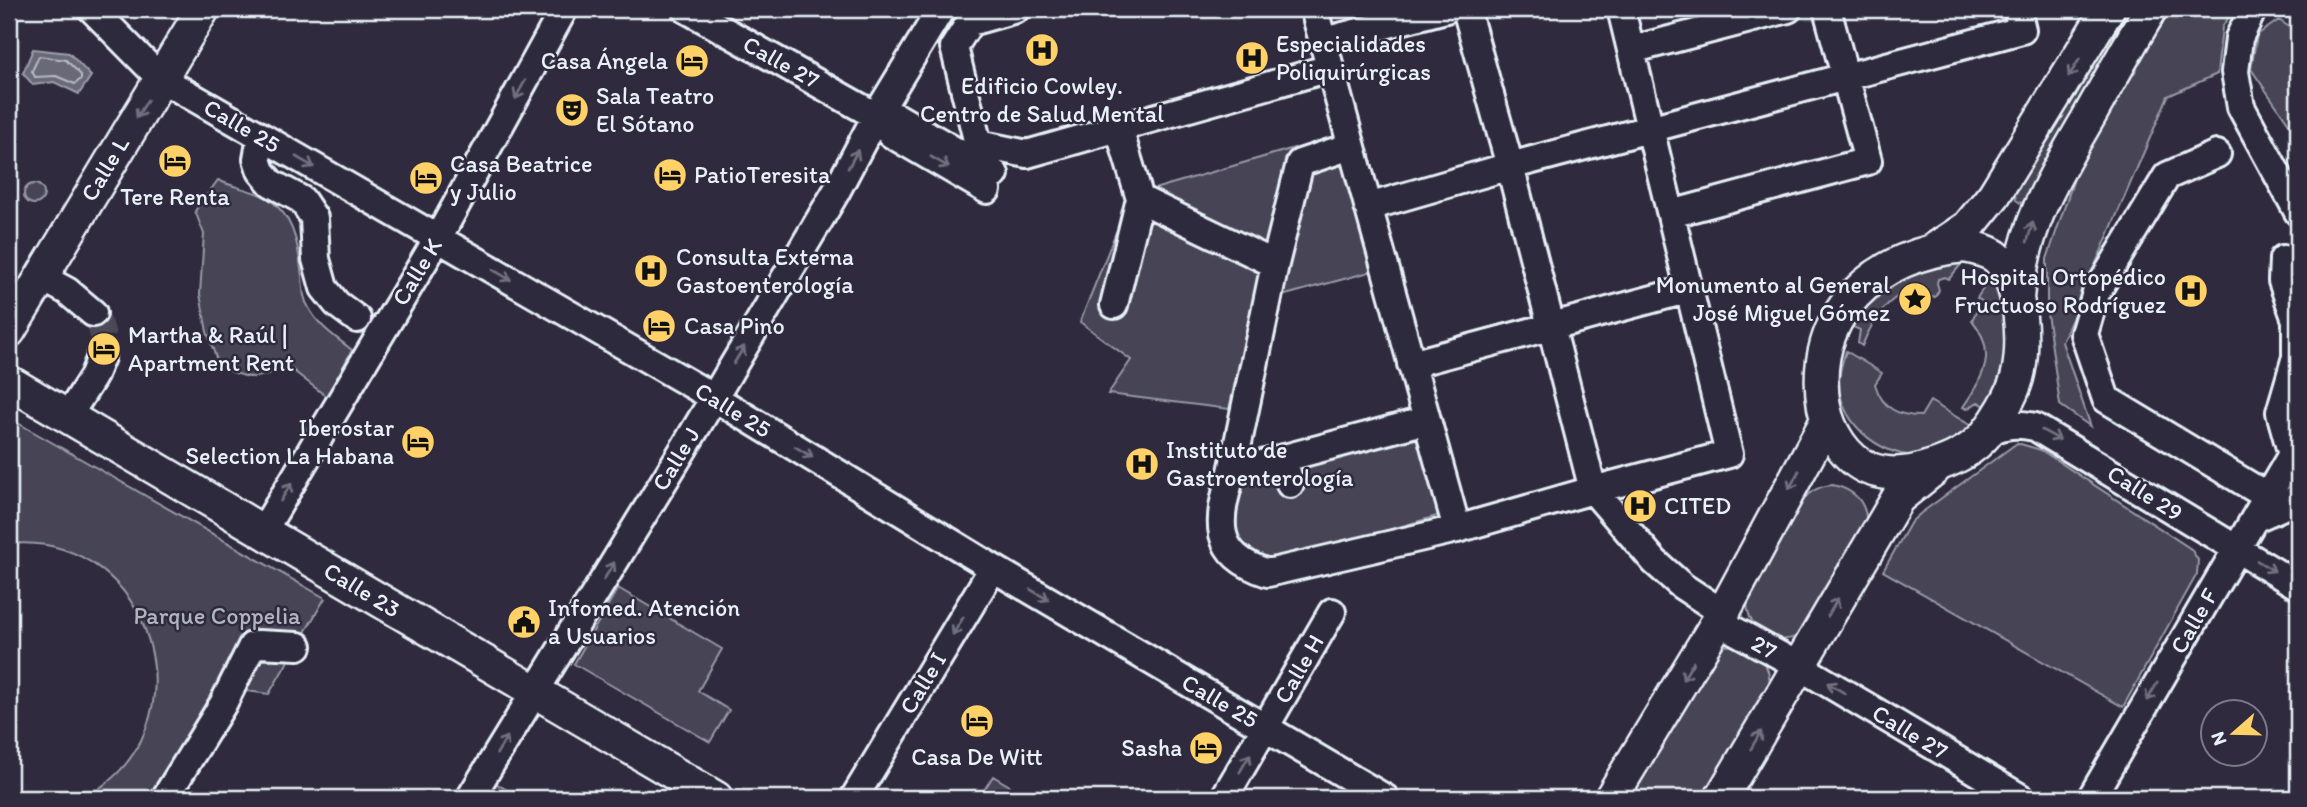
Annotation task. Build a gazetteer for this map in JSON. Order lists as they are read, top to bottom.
{
  "streets": {
    "main road": ["Calle L", "Calle 23"],
    "street": [
      "Calle 27",
      "Calle 25",
      "Calle K",
      "Calle J",
      "Calle 29",
      "Calle F",
      "27",
      "Calle H",
      "Calle I"
    ]
  },
  "crossings": [
    ["Calle 27", "Calle J"],
    ["Calle 27", "27"],
    ["Calle 25", "Calle L"],
    ["Calle 25", "Calle K"],
    ["Calle 25", "Calle J"],
    ["Calle 25", "Calle H"],
    ["Calle 25", "Calle I"],
    ["Calle K", "Calle 23"],
    ["Calle J", "Calle 23"],
    ["Calle 29", "Calle F"]
  ],
  "one_way": [
    "Calle 27",
    "Calle 25",
    "Calle L",
    "Calle J",
    "Calle 29",
    "Calle F",
    "Calle H",
    "Calle I"
  ],
  "parks": ["Parque Coppelia"],
  "places": {
    "hospital": [
      "Edificio Cowley. Centro de Salud Mental",
      "Especialidades Poliquirúrgicas",
      "Consulta Externa Gastoenterología",
      "Hospital Ortopédico Fructuoso Rodríguez",
      "Instituto de Gastroenterología",
      "CITED"
    ],
    "hotel": [
      "Casa Ángela",
      "Tere Renta",
      "PatioTeresita",
      "Casa Beatrice y Julio",
      "Casa Pino",
      "Martha & Raúl | Apartment Rent",
      "Iberostar Selection La Habana",
      "Casa De Witt",
      "Sasha"
    ],
    "theatre": ["Sala Teatro El Sótano"],
    "place": ["Monumento al General José Miguel Gómez"],
    "public building": ["Infomed. Atención a Usuarios"]
  },
  "north": "left"
}
